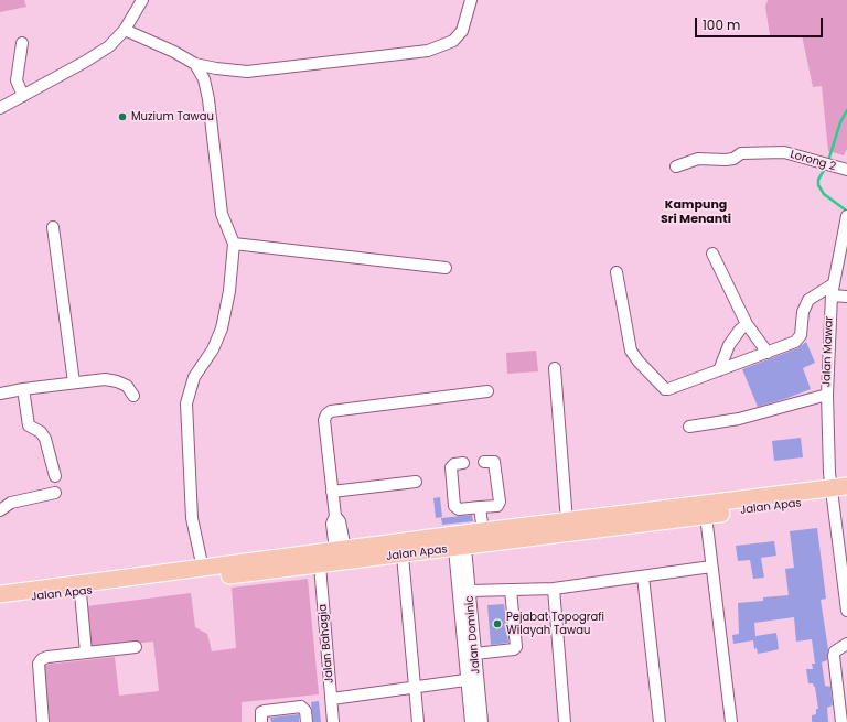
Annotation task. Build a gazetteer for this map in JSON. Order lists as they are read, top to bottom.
{
  "streets": {
    "highway": ["Jalan Apas"],
    "street": [
      "Lorong 2",
      "Jalan Mawar",
      "Jalan Dominic",
      "Jalan Bahagia"
    ]
  },
  "crossings": [
    ["Jalan Mawar", "Jalan Apas"],
    ["Jalan Apas", "Jalan Dominic"],
    ["Jalan Apas", "Jalan Bahagia"]
  ],
  "districts": ["Kampung Sri Menanti"],
  "places": ["Muzium Tawau", "Pejabat Topografi Wilayah Tawau"],
  "scale_bar": "100 m"
}
